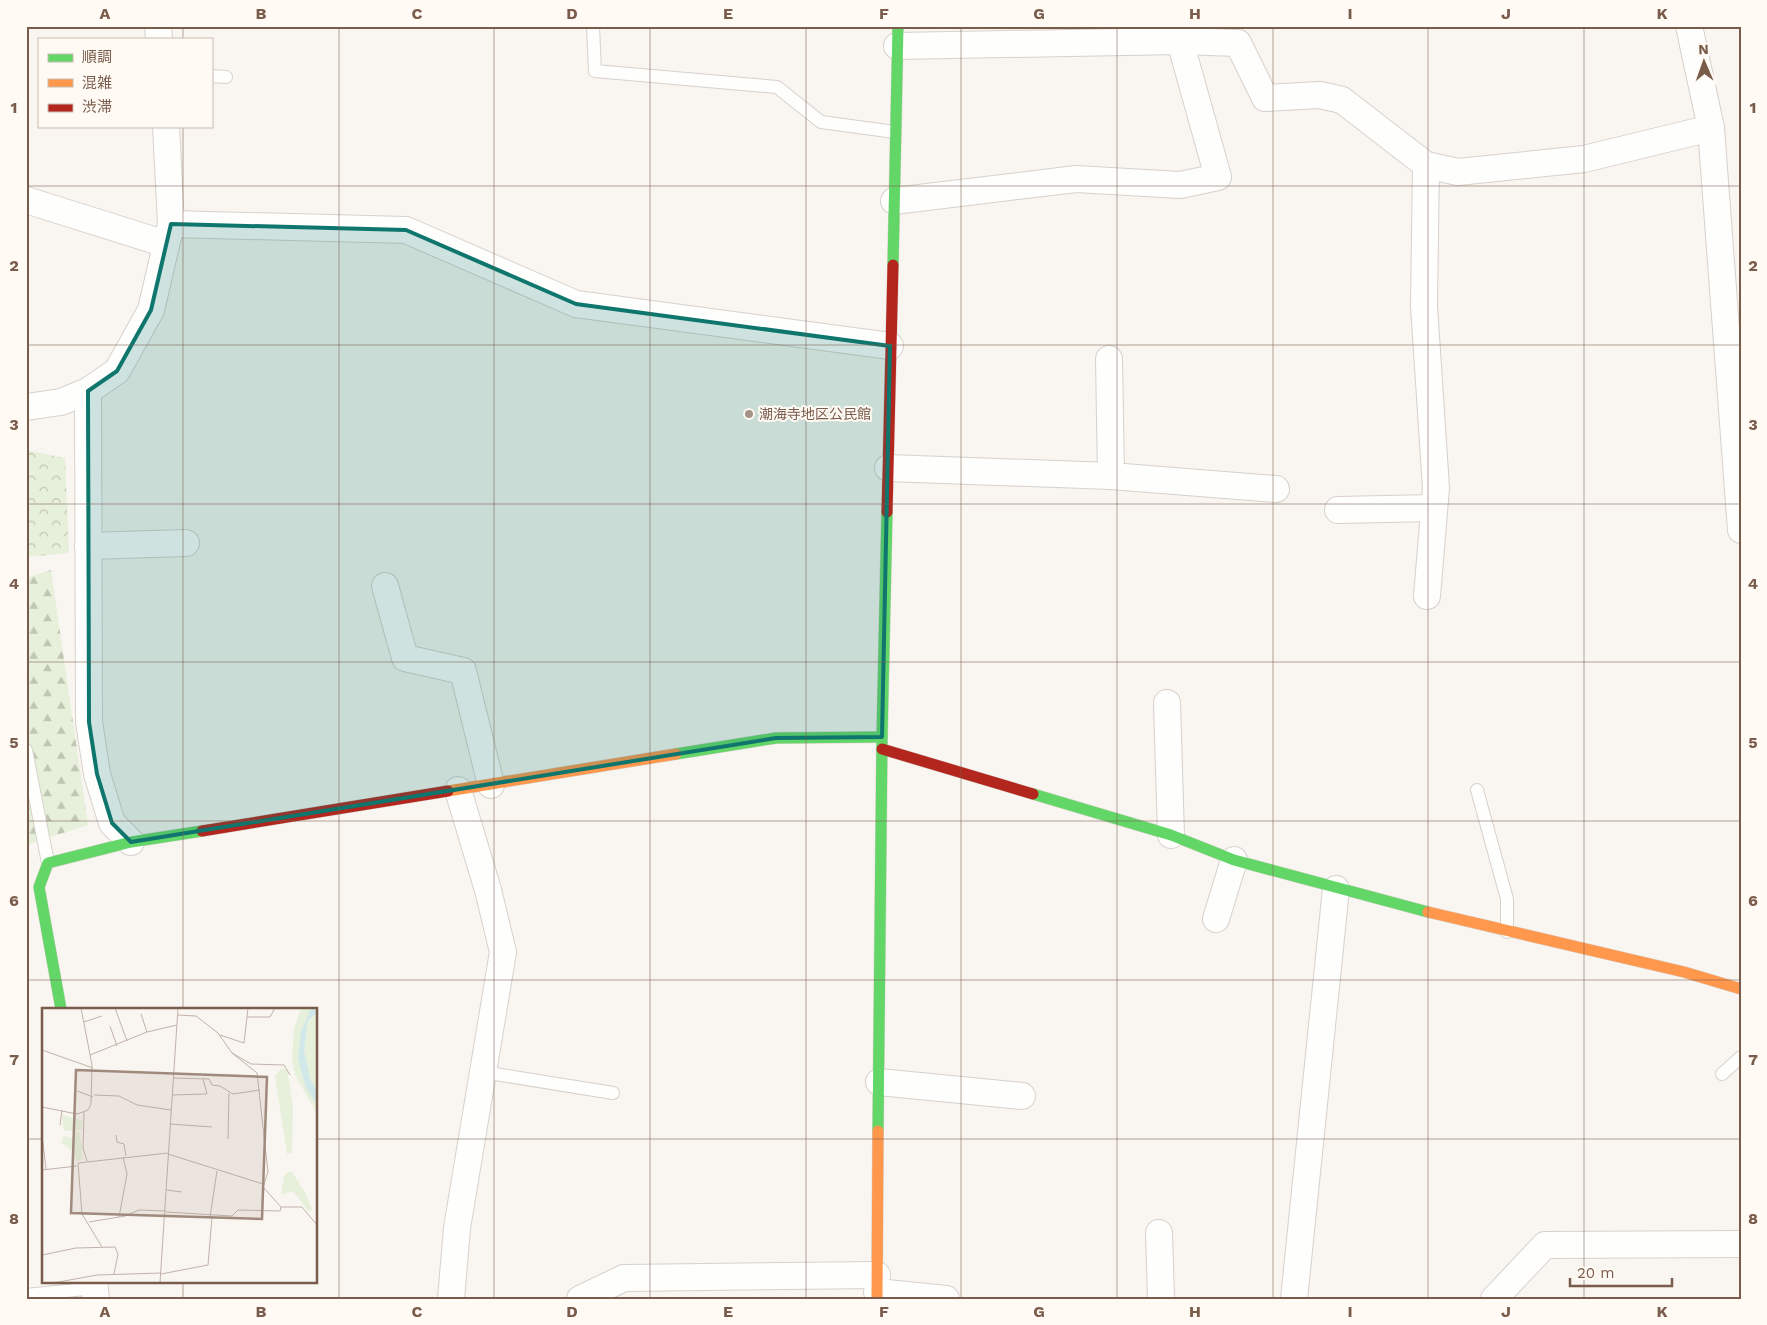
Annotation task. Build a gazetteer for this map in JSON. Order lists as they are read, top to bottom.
{
  "places": ["潮海寺地区公民館"],
  "legend": ["順調", "混雑", "渋滞"],
  "scale_bar": "20 m",
  "north": "top",
  "grid": {
    "columns": [
      "A",
      "B",
      "C",
      "D",
      "E",
      "F",
      "G",
      "H",
      "I",
      "J",
      "K"
    ],
    "rows": [
      "1",
      "2",
      "3",
      "4",
      "5",
      "6",
      "7",
      "8"
    ]
  }
}
